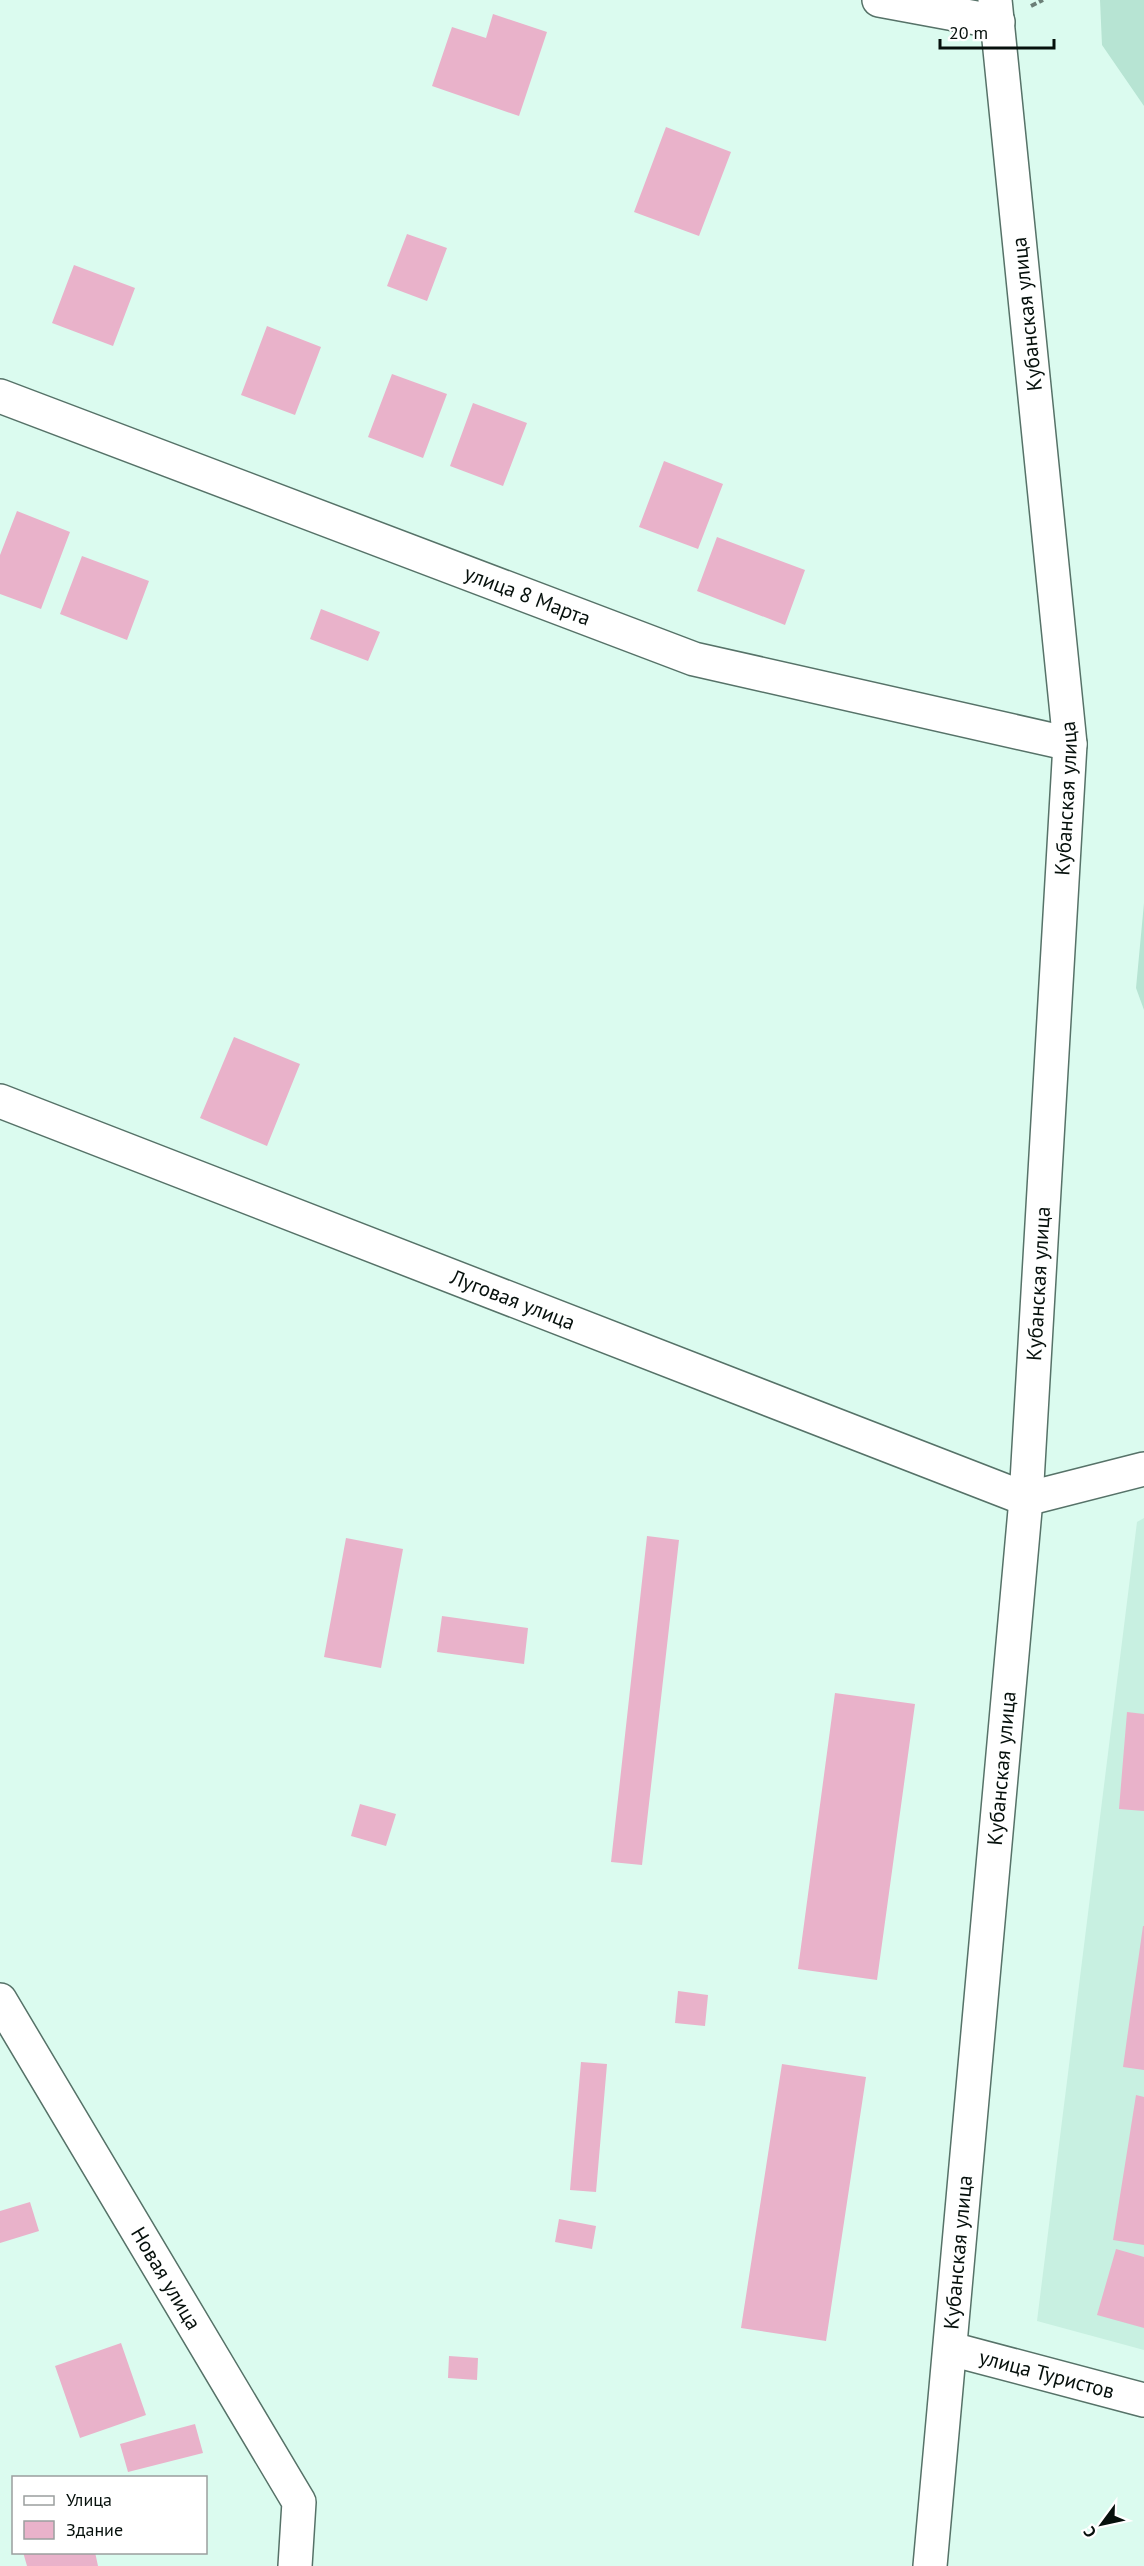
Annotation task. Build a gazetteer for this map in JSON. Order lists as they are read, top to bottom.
{
  "streets": {
    "street": [
      "Кубанская улица",
      "улица 8 Марта",
      "Луговая улица",
      "Новая улица",
      "улица Туристов"
    ]
  },
  "crossings": [
    ["Кубанская улица", "улица 8 Марта"],
    ["Кубанская улица", "Луговая улица"],
    ["Кубанская улица", "улица Туристов"]
  ],
  "legend": ["Улица", "Здание"],
  "scale_bar": "20 m",
  "north": "bottom left"
}
